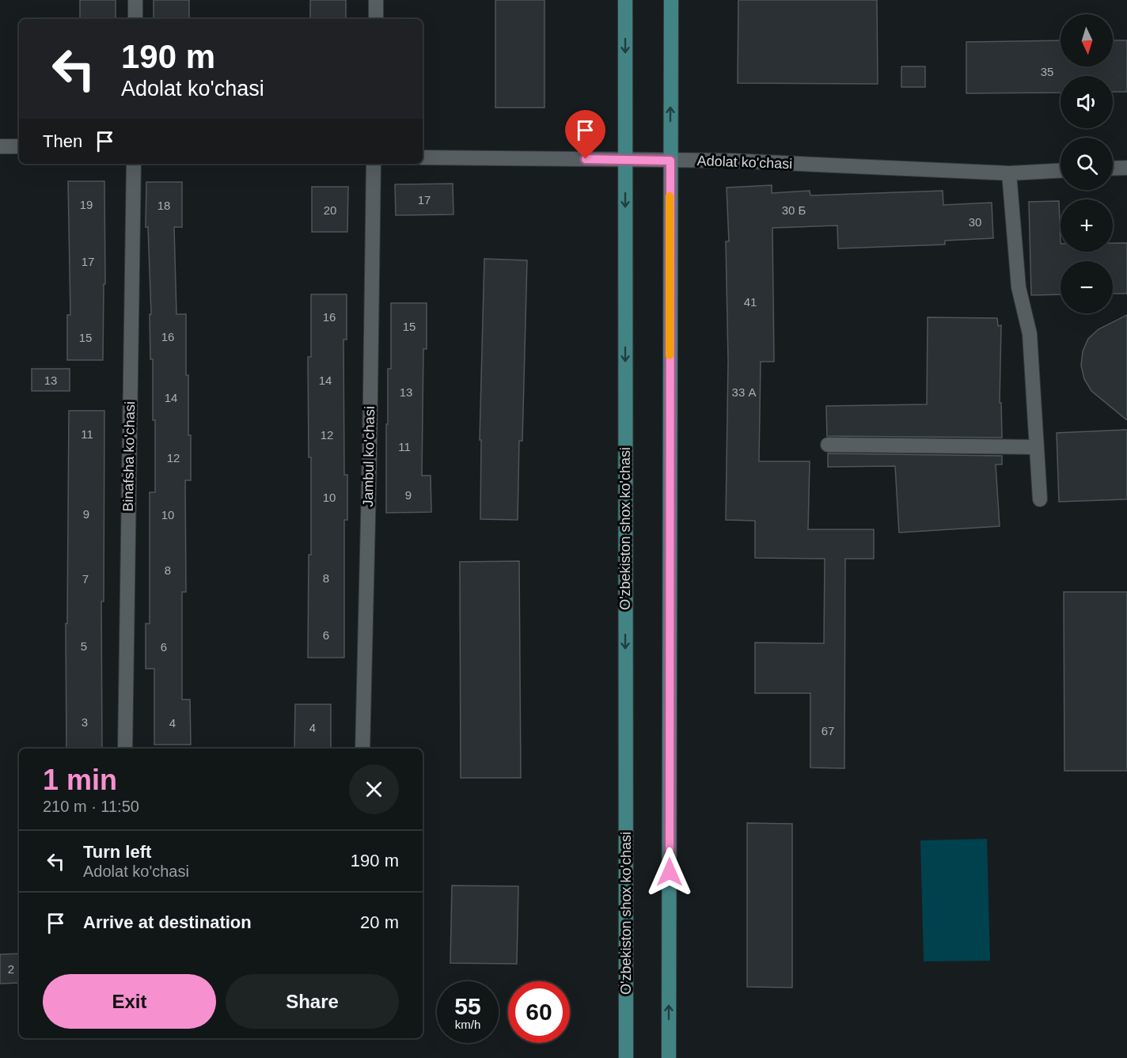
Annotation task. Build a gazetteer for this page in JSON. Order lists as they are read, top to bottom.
{
  "streets": {
    "main road": ["O'zbekiston shox ko'chasi"],
    "street": ["Adolat ko'chasi", "Binafsha ko'chasi", "Jambul ko'chasi"]
  },
  "crossings": [
    ["Adolat ko'chasi", "O'zbekiston shox ko'chasi"]
  ],
  "house_numbers": [
    "35",
    "17",
    "19",
    "18",
    "20",
    "30 Б",
    "30",
    "17",
    "41",
    "16",
    "15",
    "16",
    "15",
    "13",
    "14",
    "13",
    "33 А",
    "14",
    "11",
    "12",
    "11",
    "12",
    "9",
    "10",
    "9",
    "10",
    "8",
    "8",
    "7",
    "6",
    "5",
    "6",
    "3",
    "4",
    "4",
    "67",
    "2"
  ],
  "north": "bottom",
  "page": {
    "map_buttons": ["+", "−"],
    "turn": ["190 m", "Adolat ko'chasi"],
    "then": "Then",
    "heading": ["1 min", "210 m · 11:50"],
    "list": [
      {
        "name": "Turn left",
        "note": "Adolat ko'chasi",
        "value": "190 m"
      },
      {
        "name": "Arrive at destination",
        "value": "20 m"
      }
    ],
    "buttons": ["Exit", "Share"],
    "speed": "55 km/h",
    "limit": "60"
  }
}
